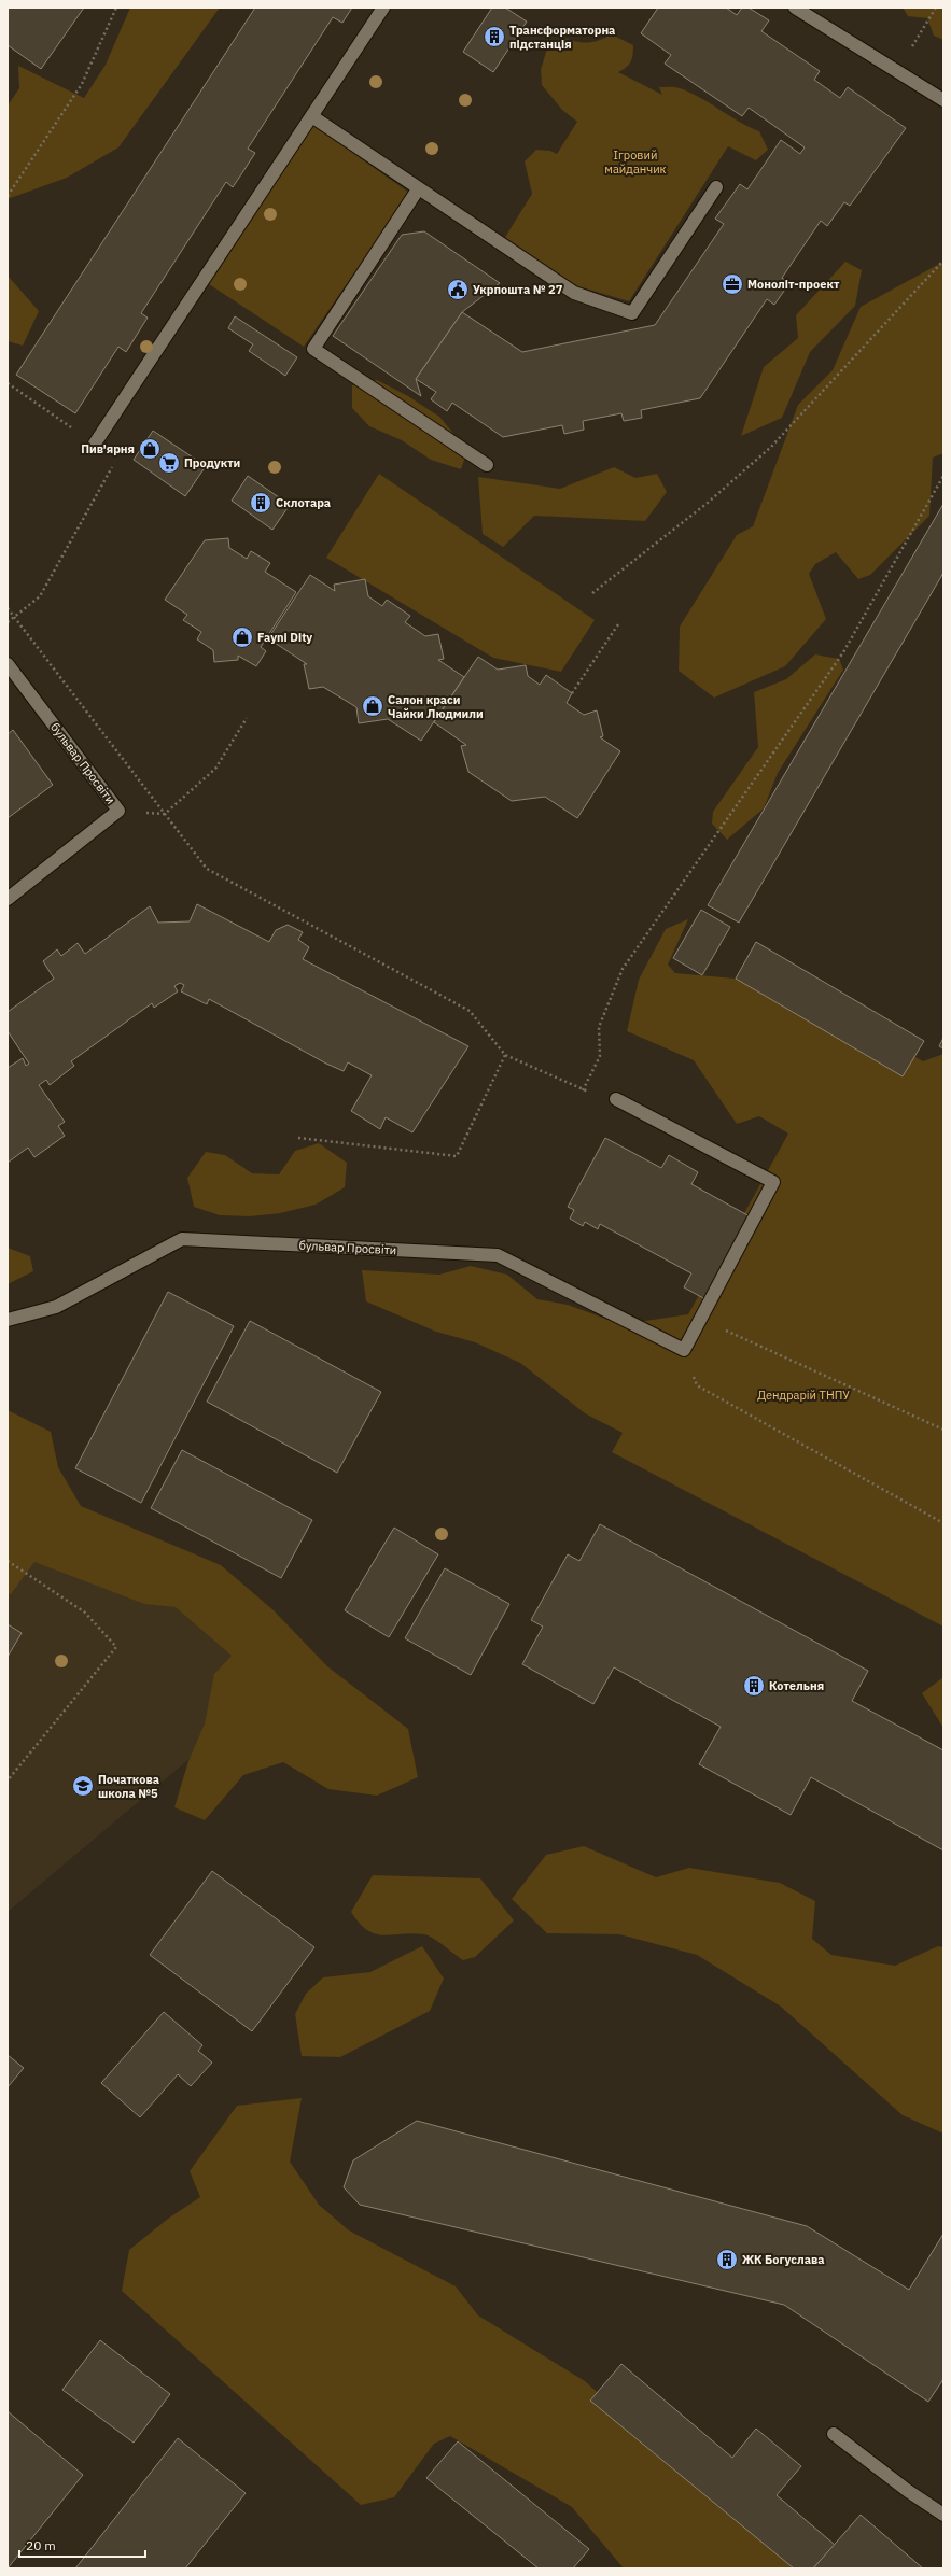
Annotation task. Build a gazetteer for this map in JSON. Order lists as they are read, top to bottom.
{
  "streets": {
    "street": ["бульвар Просвіти"]
  },
  "parks": ["Ігровий майданчик", "Дендрарій ТНПУ"],
  "places": {
    "building": [
      "Трансформаторна підстанція",
      "Склотара",
      "Котельня",
      "ЖК Богуслава"
    ],
    "office": ["Моноліт-проект"],
    "public building": ["Укрпошта № 27"],
    "shop": ["Пив'ярня", "Fayni Dity", "Салон краси Чайки Людмили"],
    "supermarket": ["Продукти"],
    "school or university": ["Початкова школа №5"]
  },
  "scale_bar": "20 m"
}
